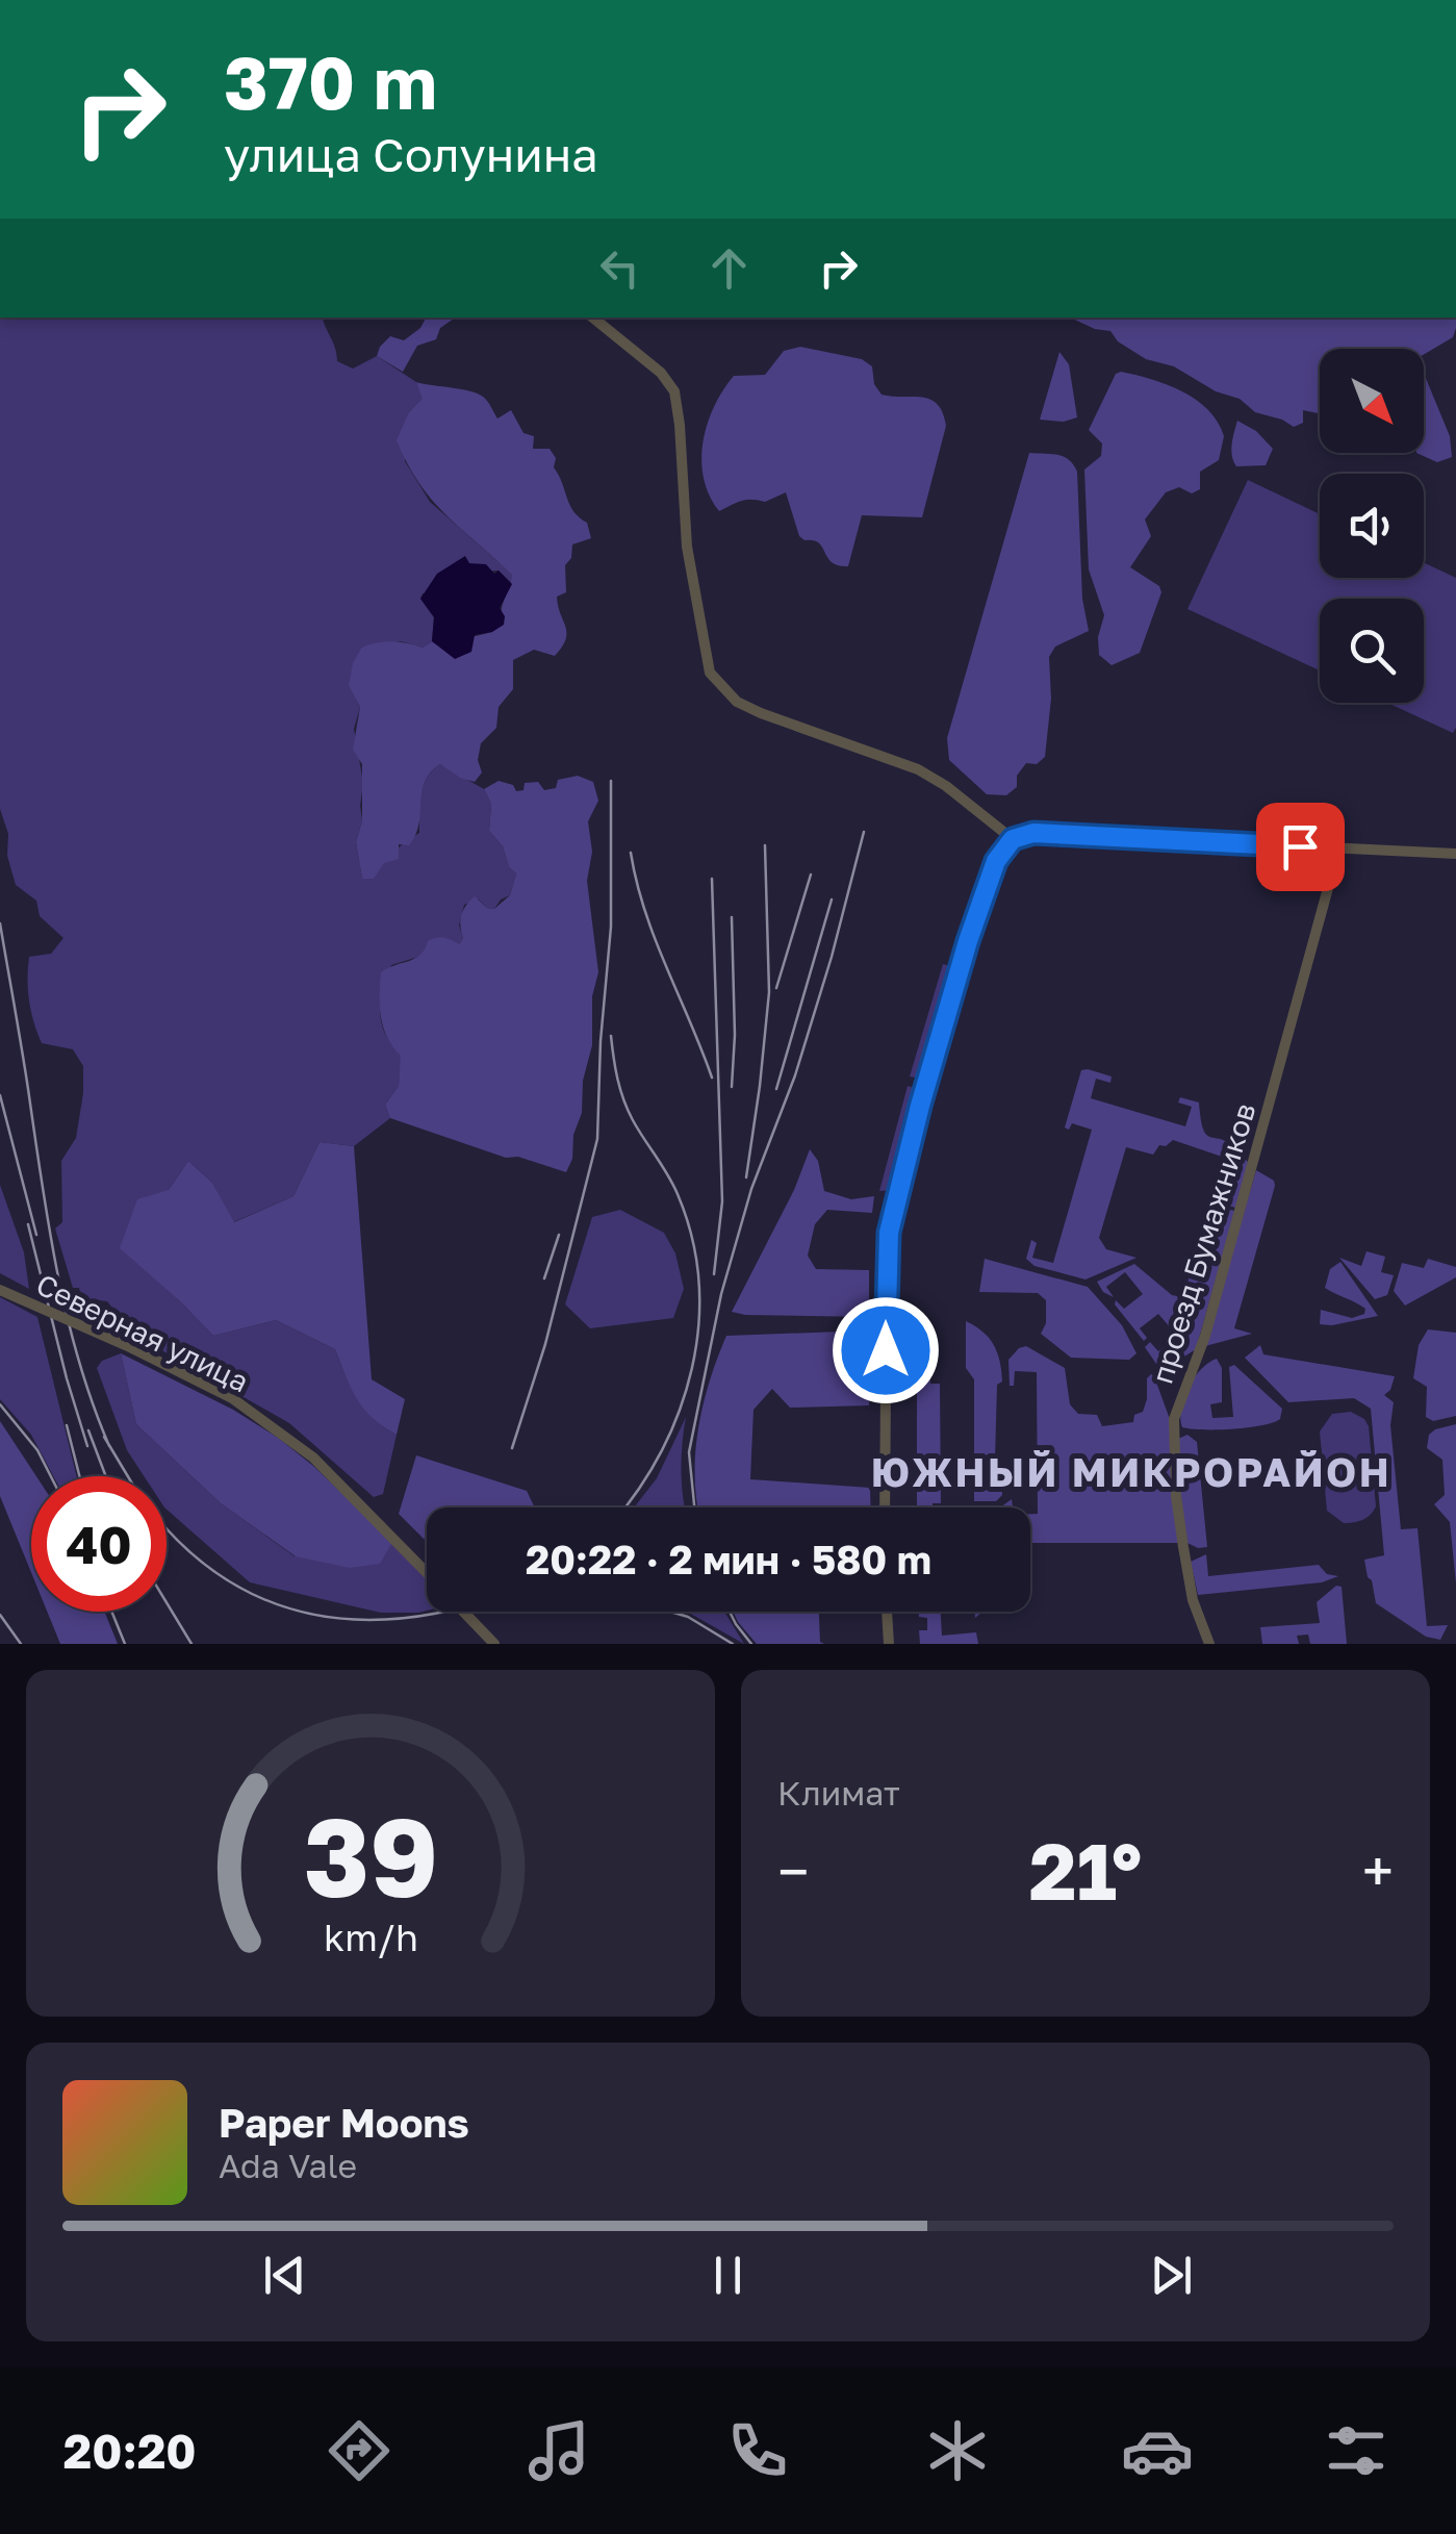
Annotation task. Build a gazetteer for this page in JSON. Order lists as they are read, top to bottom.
{
  "streets": {
    "street": ["проезд Бумажников", "Северная улица"]
  },
  "districts": ["ЮЖНЫЙ МИКРОРАЙОН"],
  "north": "bottom right",
  "page": {
    "turn": ["370 m", "улица Солунина"],
    "limit": "40",
    "trip": "20:22 · 2 мин · 580 m",
    "tile": "Климат",
    "heat": ["−", "21°", "+"],
    "song": ["Paper Moons", "Ada Vale"],
    "tabs": "20:20",
    "gauge": ["39", "km/h"]
  }
}
